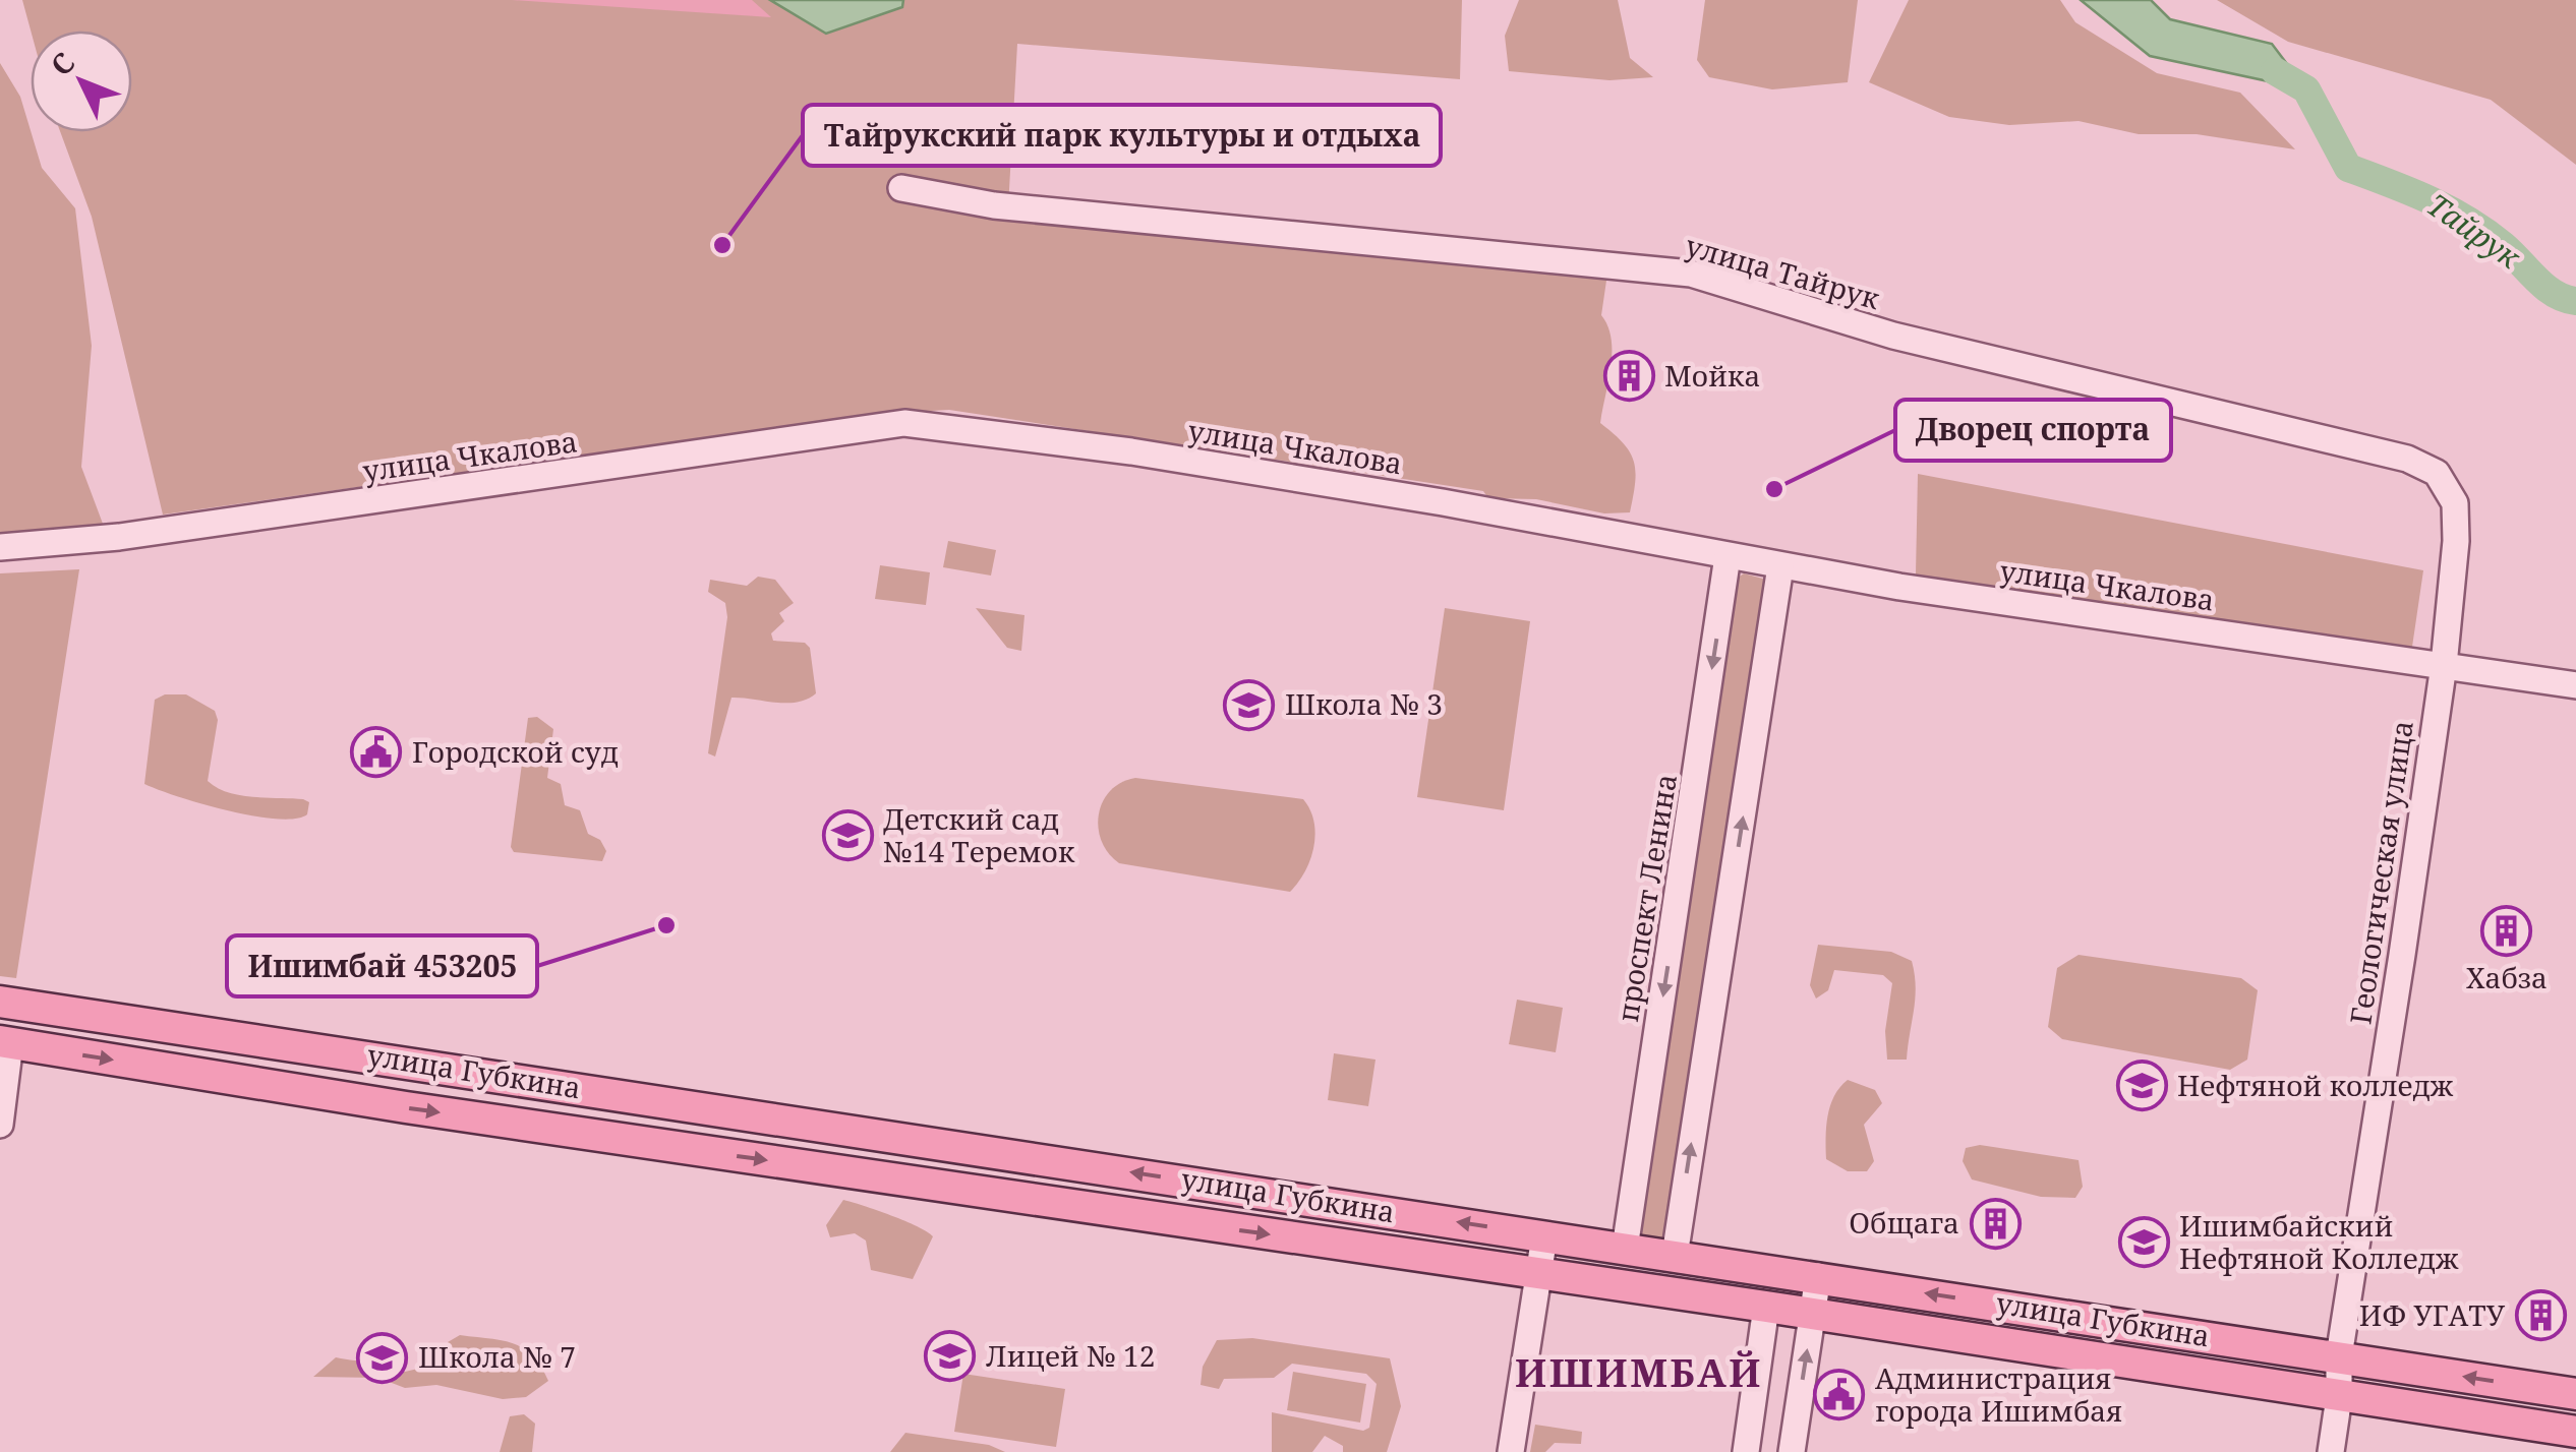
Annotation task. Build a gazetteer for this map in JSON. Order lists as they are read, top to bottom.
{
  "streets": {
    "main road": ["улица Губкина"],
    "street": [
      "улица Тайрук",
      "улица Чкалова",
      "Геологическая улица",
      "проспект Ленина"
    ]
  },
  "crossings": [
    ["улица Тайрук", "улица Чкалова"],
    ["улица Тайрук", "Геологическая улица"],
    ["улица Чкалова", "Геологическая улица"],
    ["улица Чкалова", "проспект Ленина"],
    ["Геологическая улица", "улица Губкина"],
    ["проспект Ленина", "улица Губкина"]
  ],
  "districts": ["ИШИМБАЙ"],
  "water": ["Тайрук"],
  "places": {
    "other": ["Тайрукский парк культуры и отдыха", "Дворец спорта", "Ишимбай 453205"],
    "building": [
      "Мойка",
      "Хабза",
      "Общага",
      "ИФ УГАТУ"
    ],
    "school or university": [
      "Школа № 3",
      "Детский сад №14 Теремок",
      "Нефтяной колледж",
      "Ишимбайский Нефтяной Колледж",
      "Лицей № 12",
      "Школа № 7"
    ],
    "public building": ["Городской суд", "Администрация города Ишимбая"]
  },
  "north": "top left"
}
